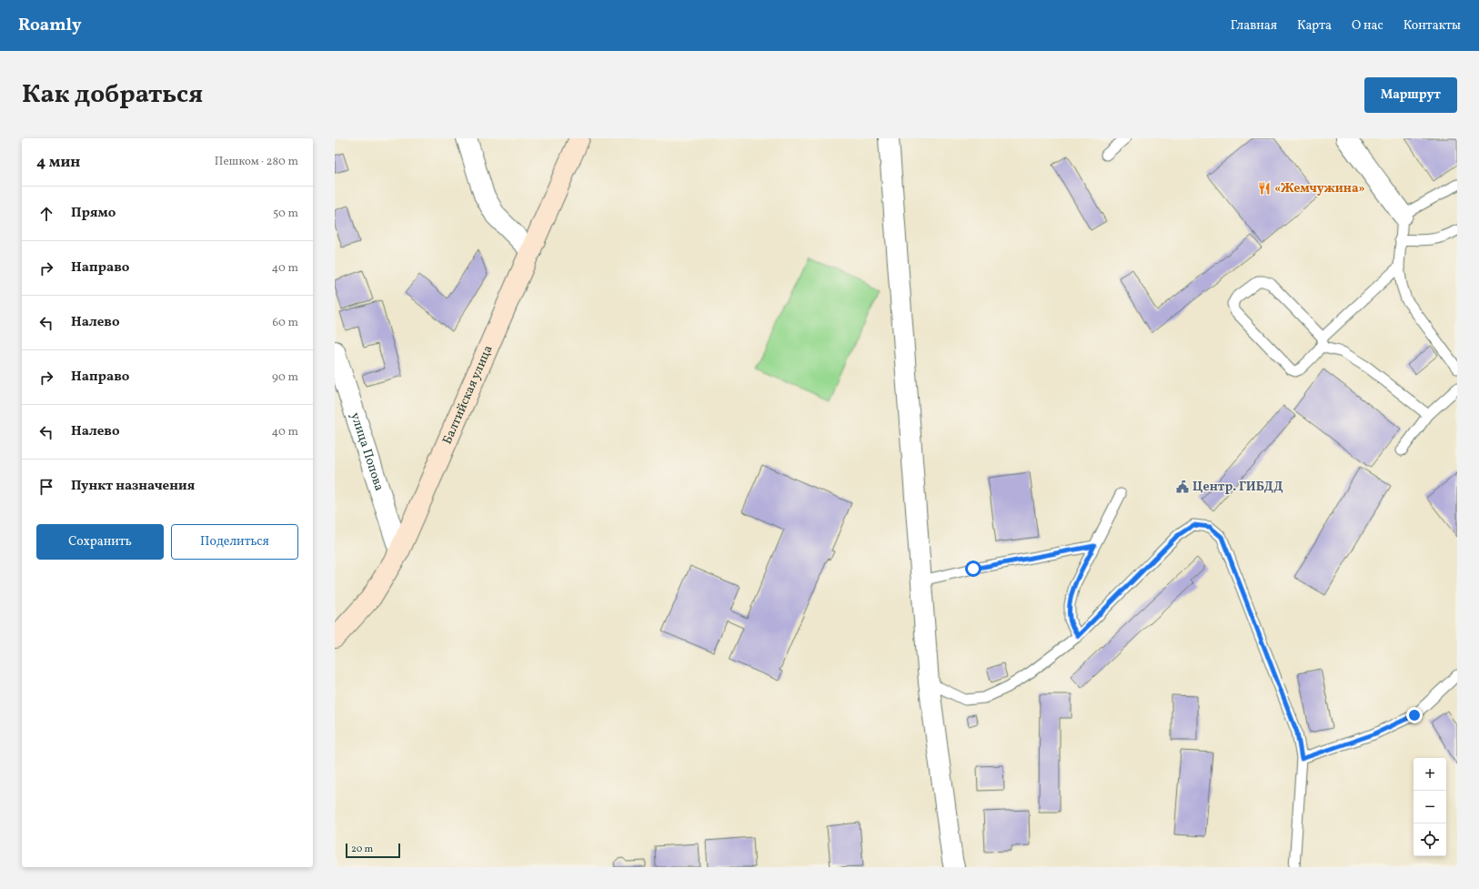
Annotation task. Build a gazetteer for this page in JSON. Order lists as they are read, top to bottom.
{
  "streets": {
    "main road": ["Балтийская улица"],
    "street": ["улица Попова"]
  },
  "crossings": [
    ["Балтийская улица", "улица Попова"]
  ],
  "places": {
    "restaurant": ["«Жемчужина»"],
    "public building": ["Центр. ГИБДД"]
  },
  "scale_bar": "20 m",
  "page": {
    "header": "Roamly",
    "nav": [
      "Главная",
      "Карта",
      "О нас",
      "Контакты"
    ],
    "title": "Как добраться",
    "buttons": [
      "Маршрут",
      ["Сохранить", "Поделиться"]
    ],
    "heading": ["4 мин", "Пешком · 280 m"],
    "list": [
      ["Прямо", "50 m"],
      ["Направо", "40 m"],
      ["Налево", "60 m"],
      ["Направо", "90 m"],
      ["Налево", "40 m"],
      "Пункт назначения"
    ],
    "map_buttons": ["+", "−"],
    "scale": "20 m"
  }
}
